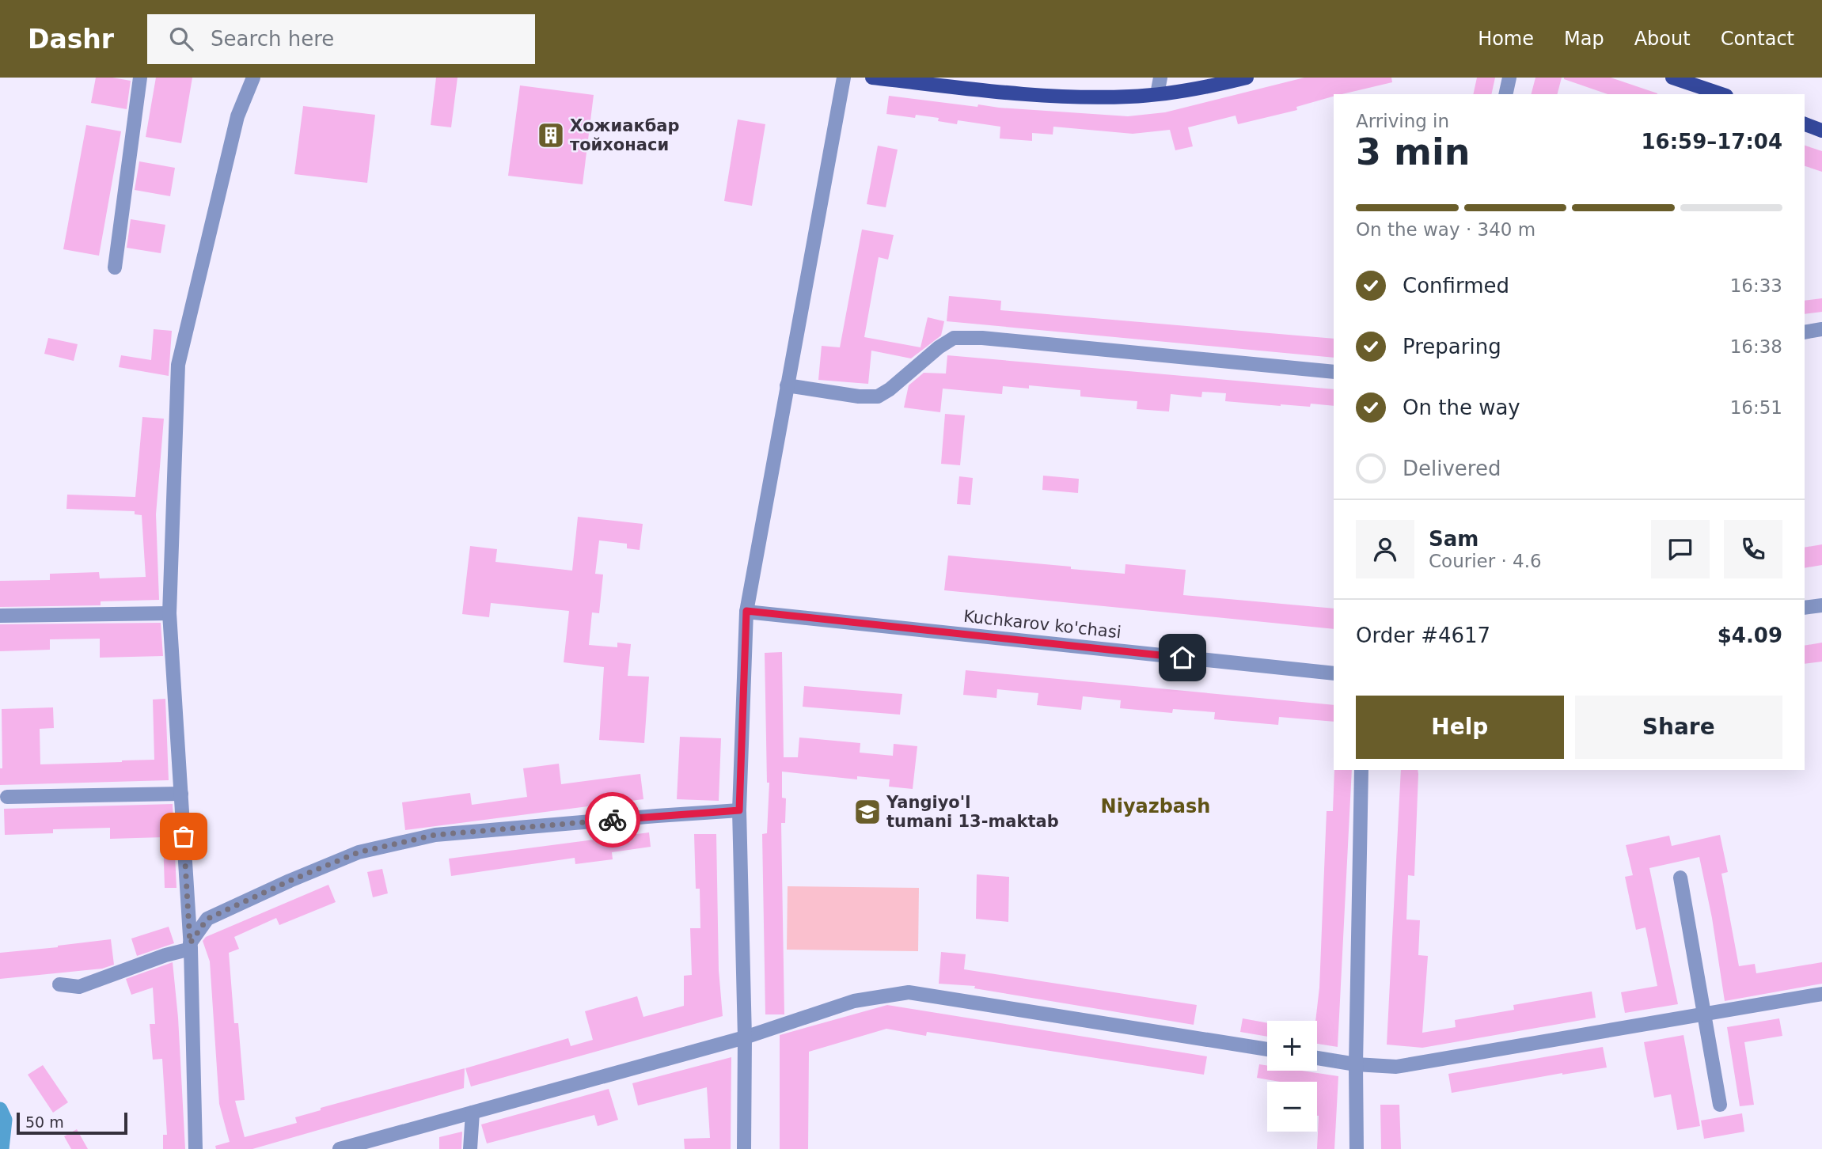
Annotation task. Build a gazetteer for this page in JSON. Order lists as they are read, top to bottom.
{
  "streets": {
    "street": ["Kuchkarov ko'chasi"]
  },
  "districts": ["Niyazbash"],
  "places": {
    "building": ["Хожиакбар тойхонаси"],
    "school or university": ["Yangiyo'l tumani 13-maktab"]
  },
  "scale_bar": "50 m",
  "page": {
    "header": "Dashr",
    "search": "Search here",
    "nav": [
      "Home",
      "Map",
      "About",
      "Contact"
    ],
    "heading": ["3 min", "Arriving in", "16:59–17:04"],
    "panel": [
      "Sam",
      "Courier · 4.6",
      "Order #4617",
      "$4.09"
    ],
    "bar": "On the way · 340 m",
    "list": [
      ["Confirmed", "16:33"],
      ["Preparing", "16:38"],
      ["On the way", "16:51"],
      "Delivered"
    ],
    "buttons": ["Help", "Share"],
    "map_buttons": ["+", "−"],
    "scale": "50 m"
  }
}
